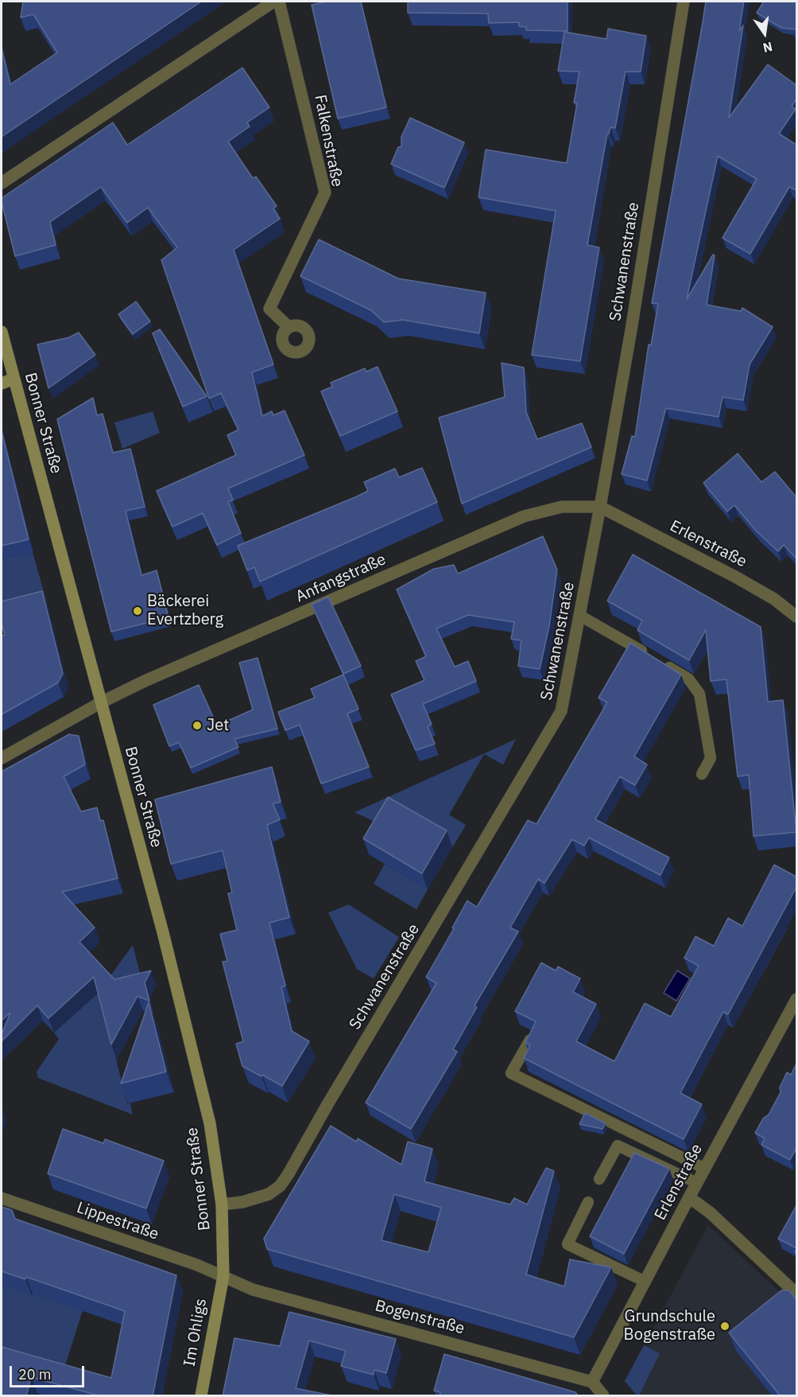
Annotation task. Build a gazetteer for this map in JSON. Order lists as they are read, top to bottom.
{
  "streets": {
    "main road": ["Bonner Straße", "Im Ohligs"],
    "street": [
      "Falkenstraße",
      "Schwanenstraße",
      "Erlenstraße",
      "Anfangstraße",
      "Lippestraße",
      "Bogenstraße"
    ]
  },
  "crossings": [
    ["Schwanenstraße", "Bonner Straße"],
    ["Schwanenstraße", "Erlenstraße"],
    ["Schwanenstraße", "Anfangstraße"],
    ["Bonner Straße", "Anfangstraße"],
    ["Bonner Straße", "Lippestraße"],
    ["Bonner Straße", "Bogenstraße"],
    ["Bonner Straße", "Im Ohligs"],
    ["Erlenstraße", "Anfangstraße"],
    ["Erlenstraße", "Bogenstraße"],
    ["Lippestraße", "Bogenstraße"],
    ["Lippestraße", "Im Ohligs"],
    ["Bogenstraße", "Im Ohligs"]
  ],
  "places": ["Bäckerei Evertzberg", "Jet", "Grundschule Bogenstraße"],
  "scale_bar": "20 m",
  "north": "bottom"
}
